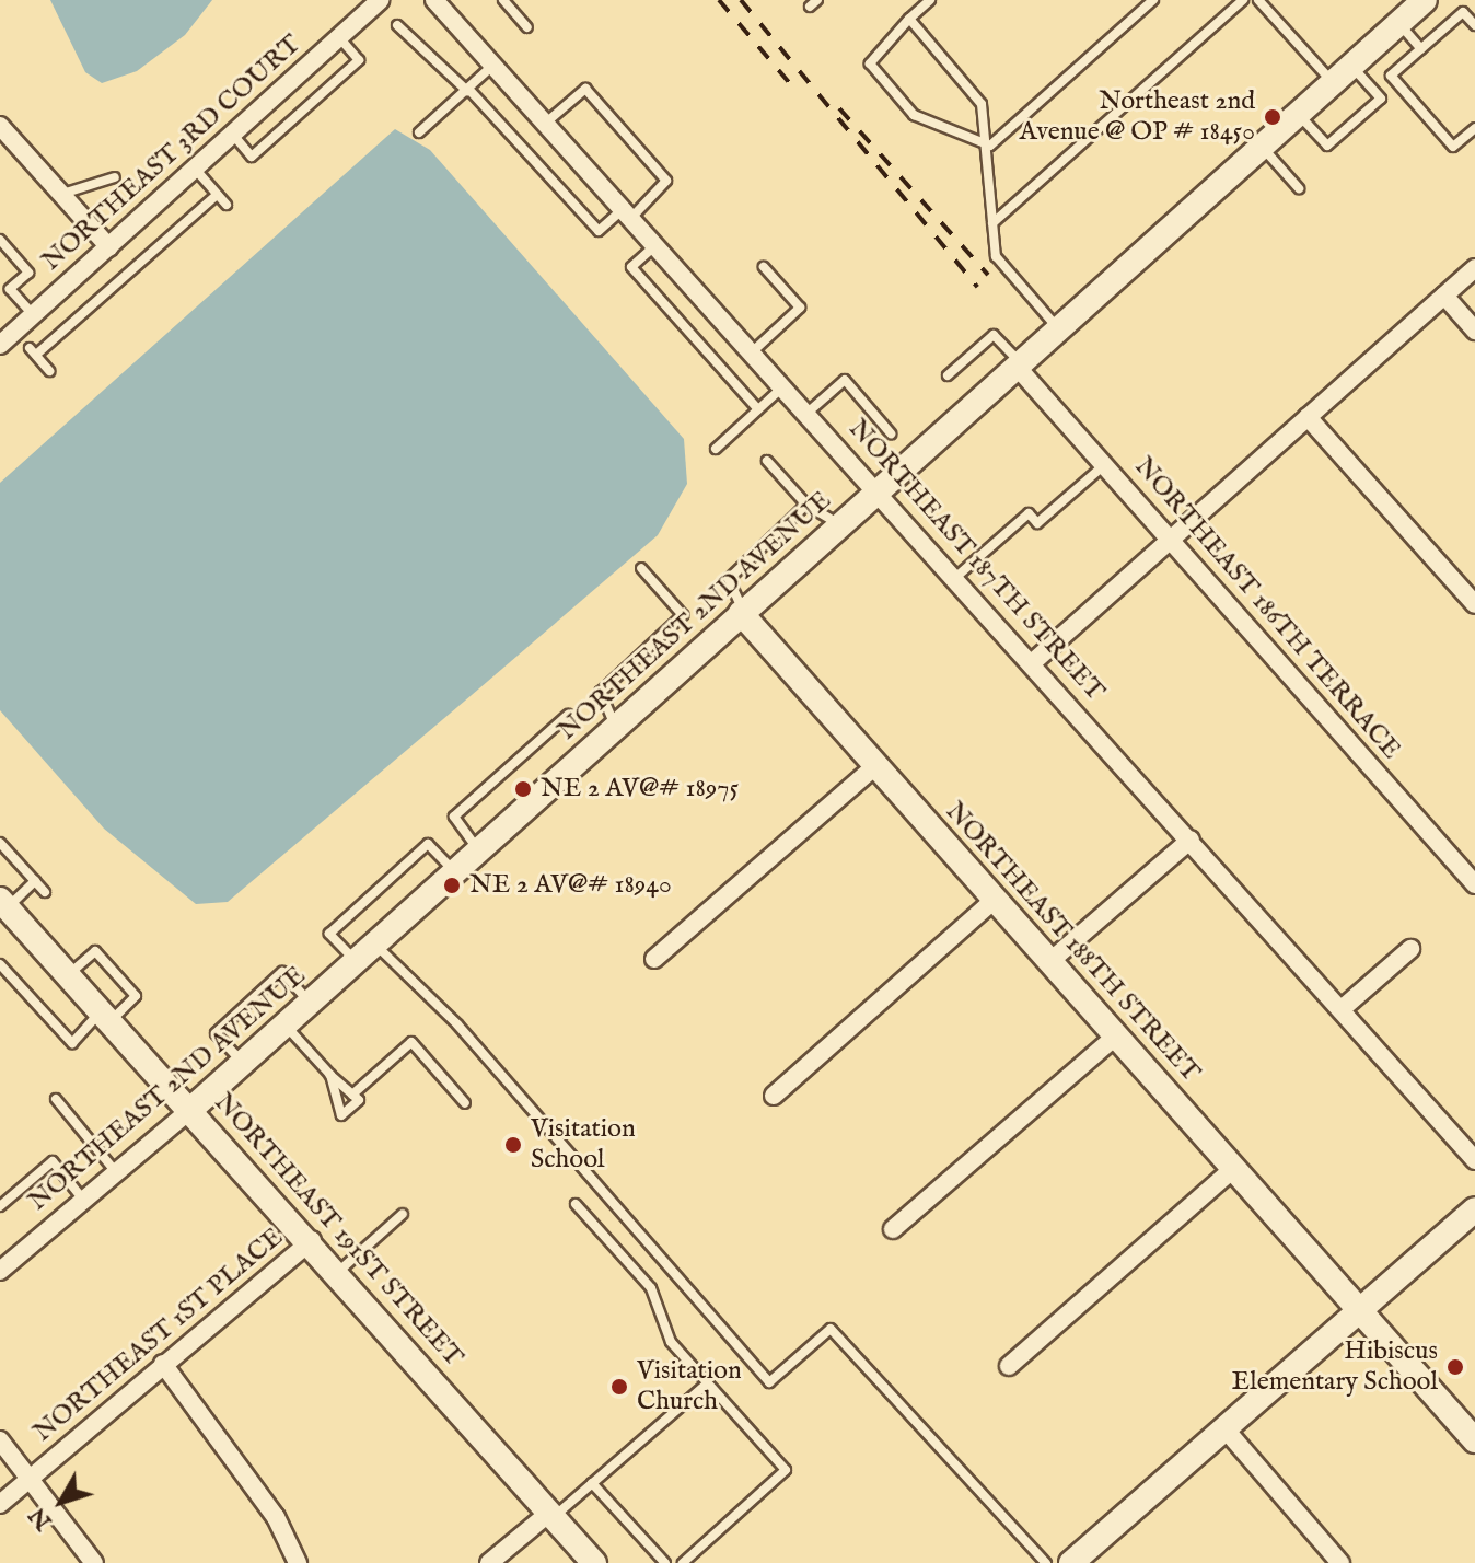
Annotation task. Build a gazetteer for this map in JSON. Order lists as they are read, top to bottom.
{
  "streets": {
    "street": [
      "NORTHEAST 3RD COURT",
      "NORTHEAST 187TH STREET",
      "NORTHEAST 186TH TERRACE",
      "NORTHEAST 2ND AVENUE",
      "NORTHEAST 188TH STREET",
      "NORTHEAST 191ST STREET",
      "NORTHEAST 1ST PLACE"
    ]
  },
  "crossings": [
    ["NORTHEAST 187TH STREET", "NORTHEAST 2ND AVENUE"],
    ["NORTHEAST 186TH TERRACE", "NORTHEAST 2ND AVENUE"],
    ["NORTHEAST 2ND AVENUE", "NORTHEAST 188TH STREET"],
    ["NORTHEAST 2ND AVENUE", "NORTHEAST 191ST STREET"],
    ["NORTHEAST 191ST STREET", "NORTHEAST 1ST PLACE"]
  ],
  "places": [
    "Northeast 2nd Avenue @ OP # 18450",
    "NE 2 AV@# 18975",
    "NE 2 AV@# 18940",
    "Visitation School",
    "Hibiscus Elementary School",
    "Visitation Church"
  ],
  "north": "bottom left"
}
